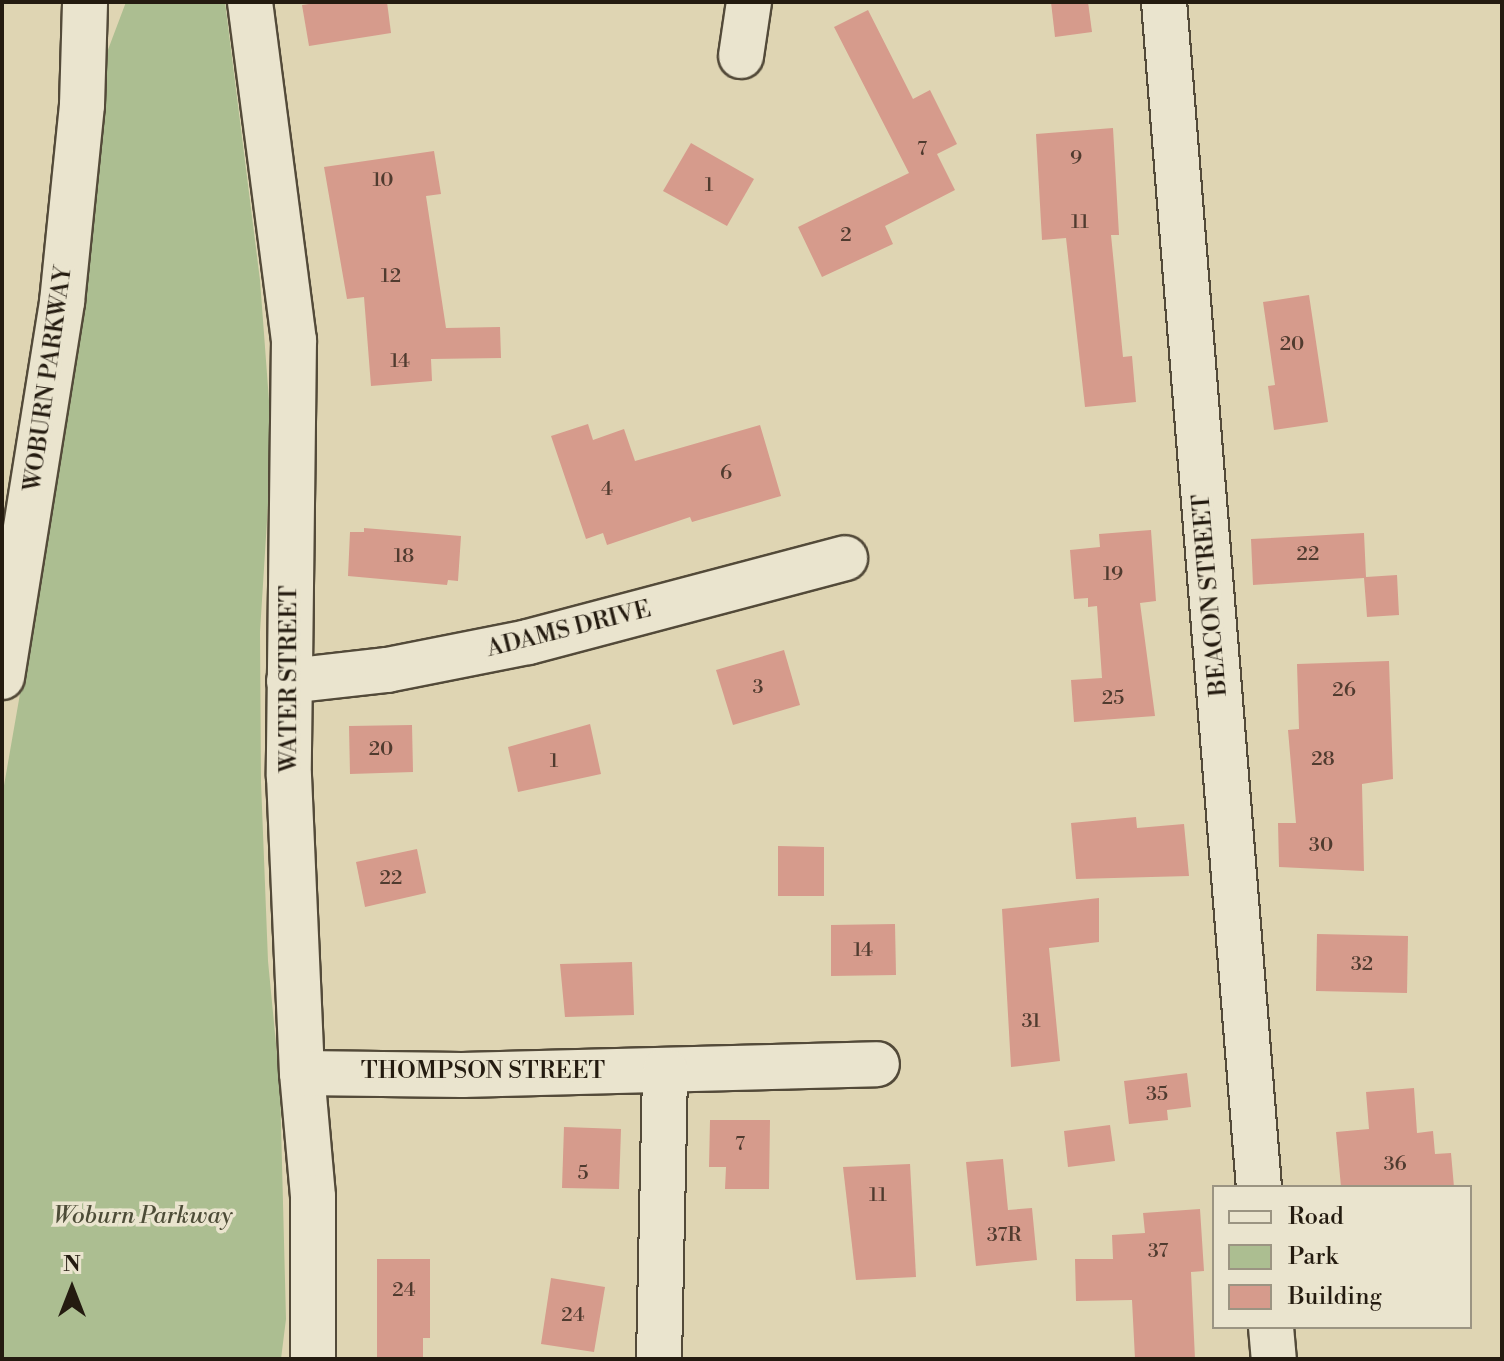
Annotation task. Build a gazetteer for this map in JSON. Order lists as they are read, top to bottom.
{
  "streets": {
    "street": [
      "WOBURN PARKWAY",
      "BEACON STREET",
      "ADAMS DRIVE",
      "WATER STREET",
      "THOMPSON STREET"
    ]
  },
  "crossings": [
    ["ADAMS DRIVE", "WATER STREET"],
    ["WATER STREET", "THOMPSON STREET"]
  ],
  "parks": ["Woburn Parkway"],
  "house_numbers": [
    "7",
    "9",
    "10",
    "1",
    "11",
    "2",
    "12",
    "20",
    "14",
    "6",
    "4",
    "22",
    "18",
    "19",
    "3",
    "26",
    "25",
    "20",
    "28",
    "1",
    "30",
    "22",
    "14",
    "32",
    "31",
    "35",
    "7",
    "36",
    "5",
    "11",
    "37R",
    "37",
    "24",
    "24"
  ],
  "legend": ["Road", "Park", "Building"],
  "north": "top"
}
